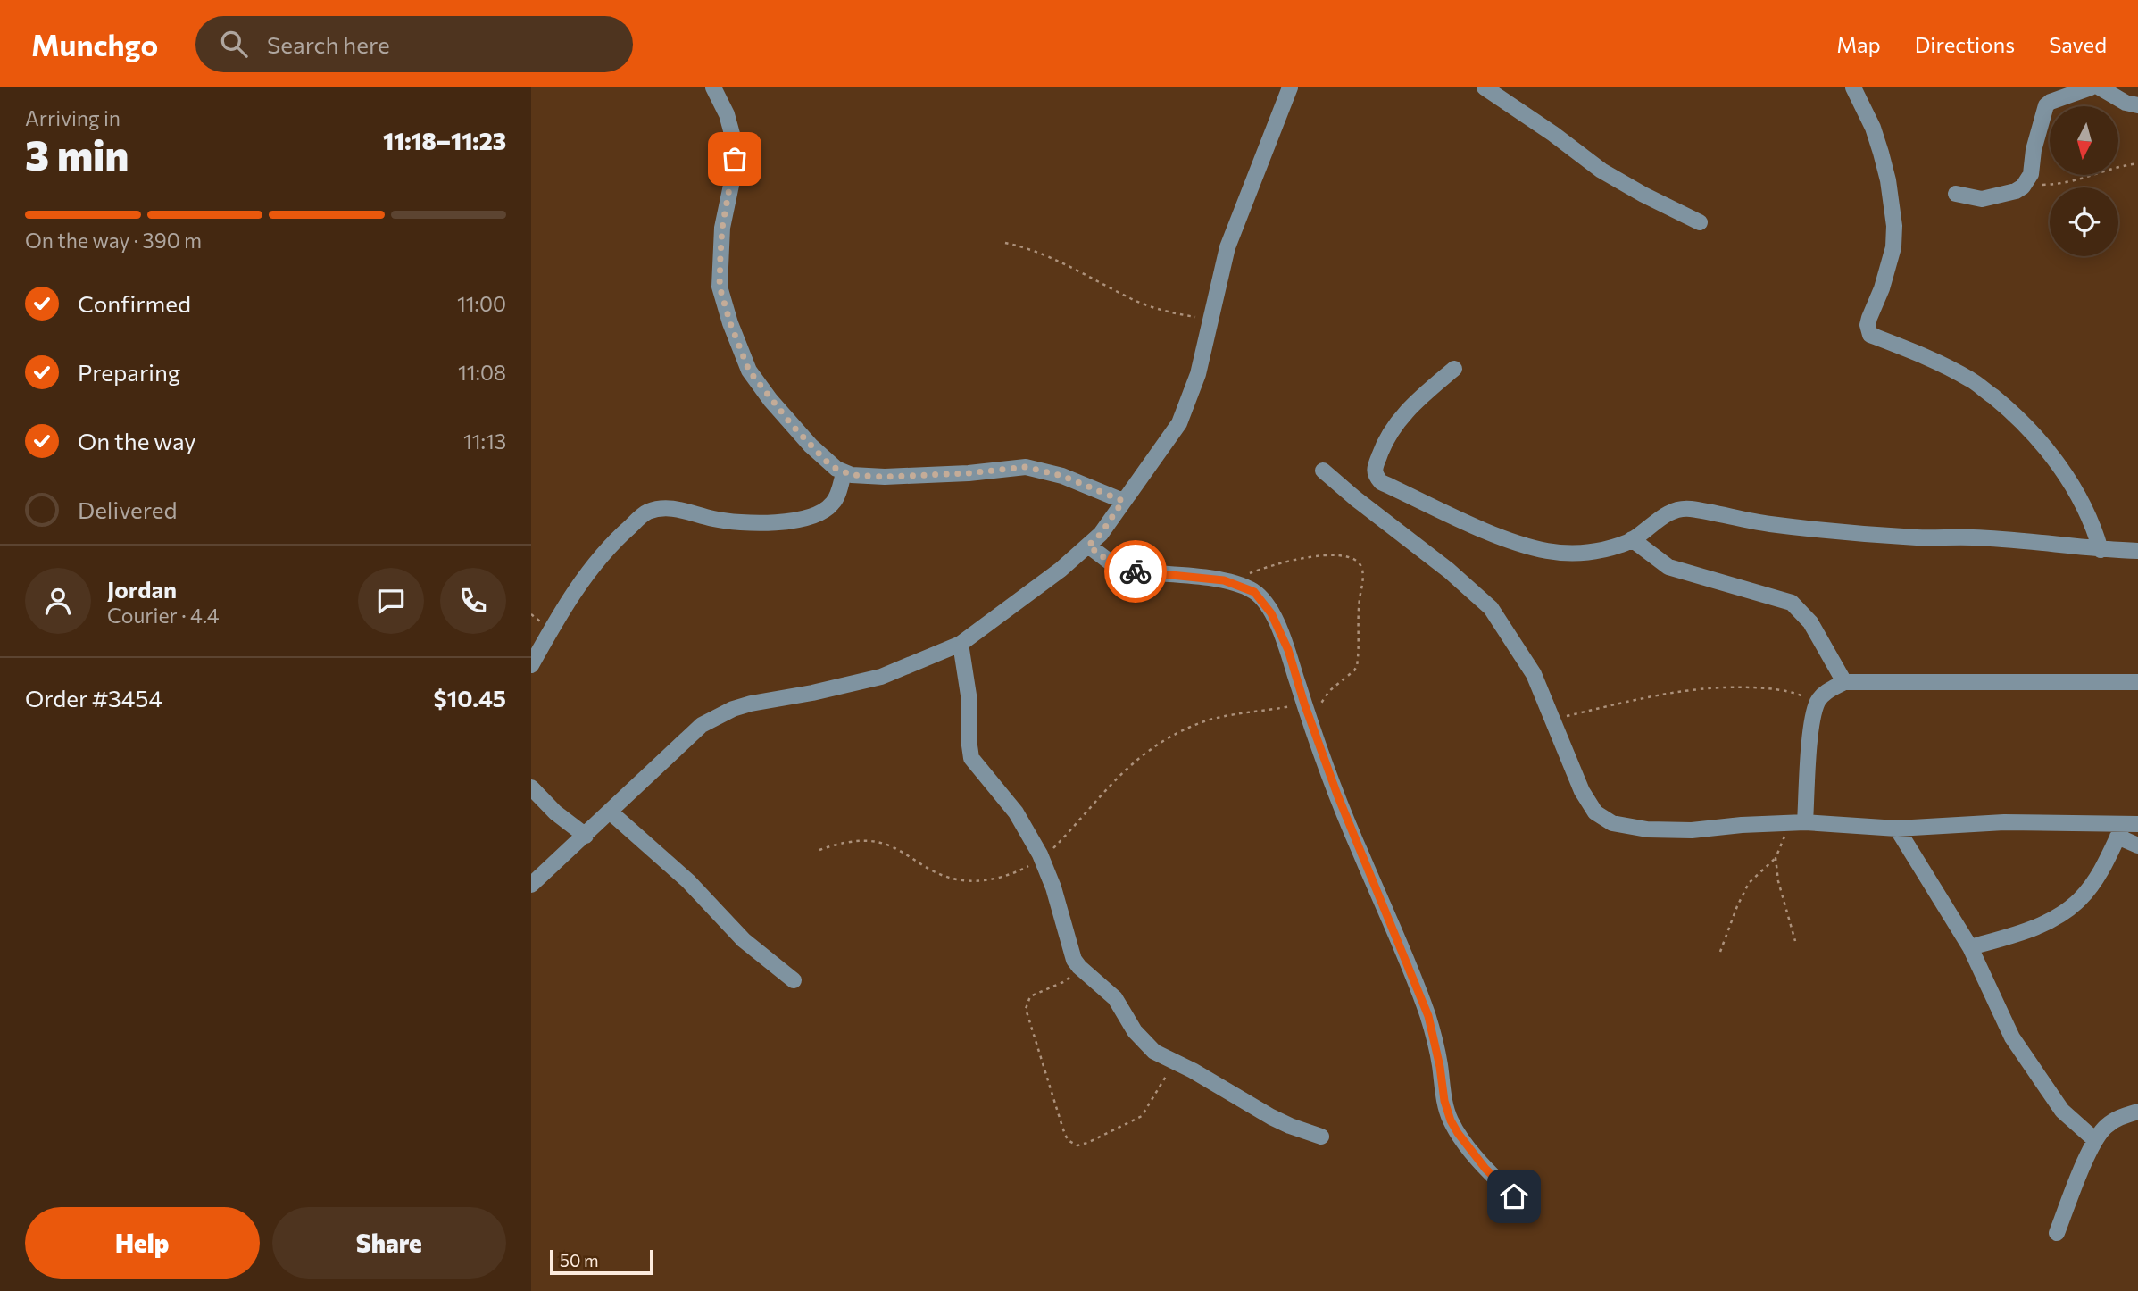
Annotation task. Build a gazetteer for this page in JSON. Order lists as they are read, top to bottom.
{
  "scale_bar": "50 m",
  "north": "bottom",
  "page": {
    "header": "Munchgo",
    "search": "Search here",
    "nav": ["Map", "Directions", "Saved"],
    "heading": ["3 min", "Arriving in", "11:18–11:23"],
    "panel": [
      "Jordan",
      "Courier · 4.4",
      "Order #3454",
      "$10.45"
    ],
    "bar": "On the way · 390 m",
    "list": [
      ["Confirmed", "11:00"],
      ["Preparing", "11:08"],
      ["On the way", "11:13"],
      "Delivered"
    ],
    "buttons": ["Help", "Share"],
    "scale": "50 m"
  }
}
